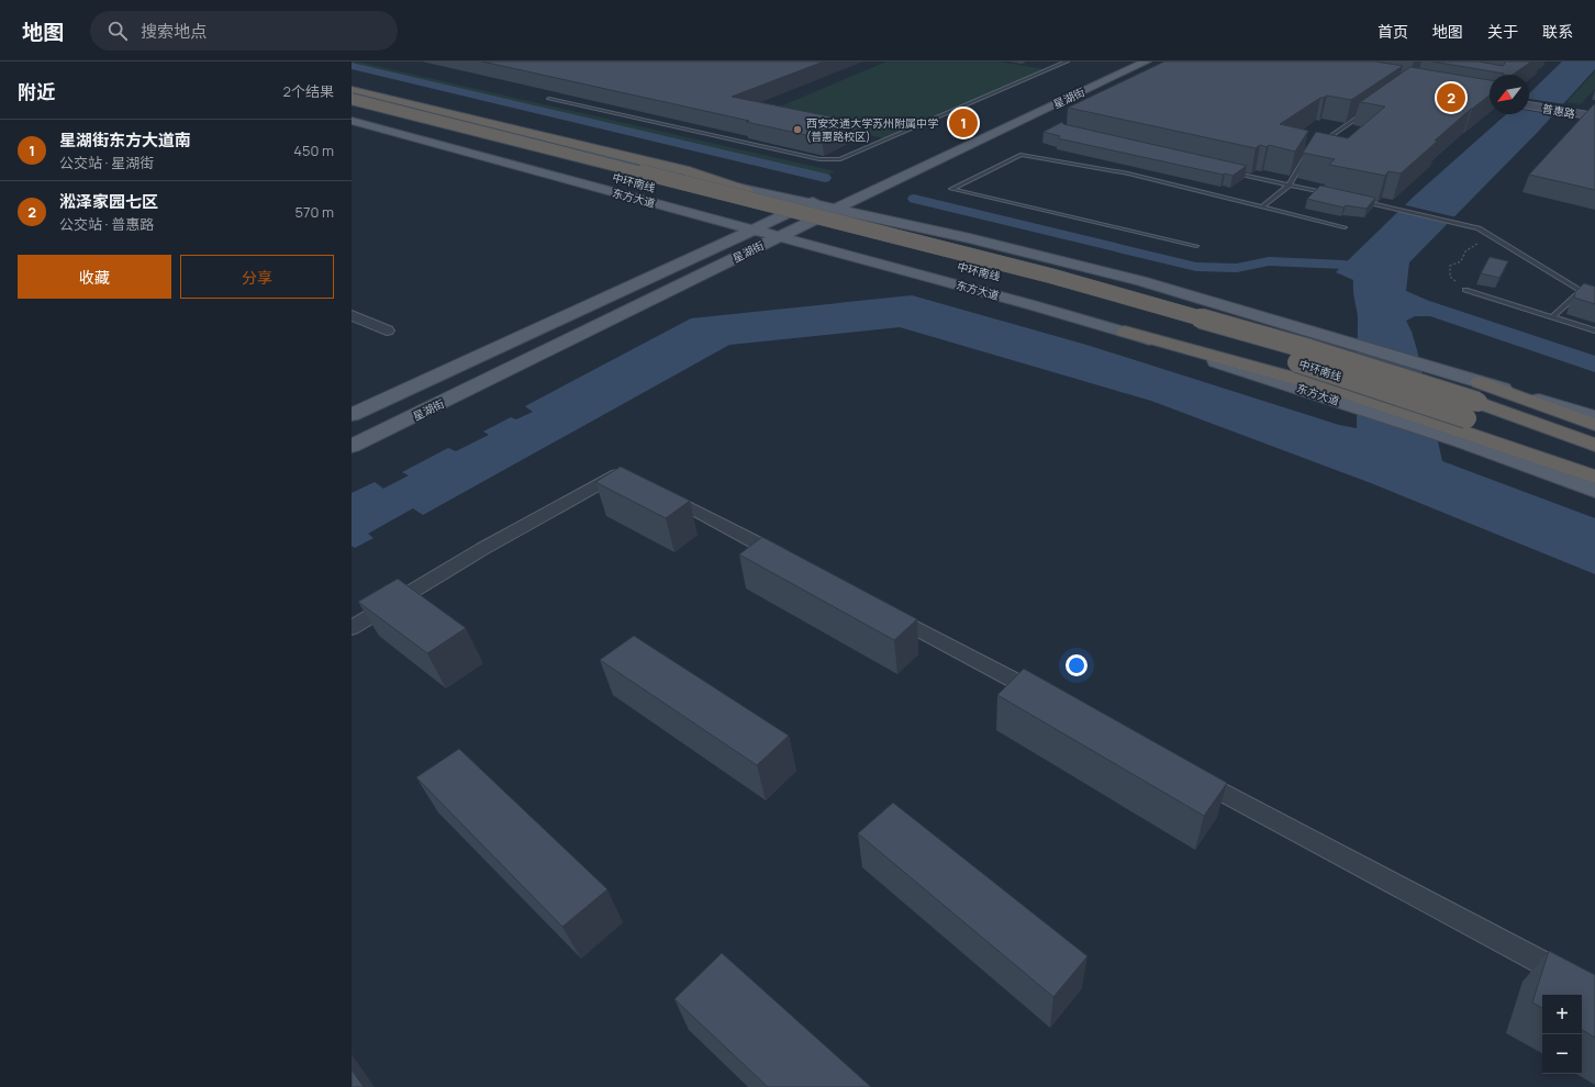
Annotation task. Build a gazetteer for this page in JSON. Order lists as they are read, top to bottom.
{
  "streets": {
    "highway": ["中环南线"],
    "main road": ["星湖街", "普惠路", "东方大道"]
  },
  "crossings": [
    ["星湖街", "东方大道"]
  ],
  "places": ["西安交通大学苏州附属中学 (普惠路校区)"],
  "north": "bottom left",
  "page": {
    "header": "地图",
    "search": "搜索地点",
    "nav": [
      "首页",
      "地图",
      "关于",
      "联系"
    ],
    "heading": ["附近", "2个结果"],
    "pins": ["2", "1"],
    "list": [
      {
        "mark": "1",
        "name": "星湖街东方大道南",
        "note": "公交站 · 星湖街",
        "value": "450 m"
      },
      {
        "mark": "2",
        "name": "淞泽家园七区",
        "note": "公交站 · 普惠路",
        "value": "570 m"
      }
    ],
    "buttons": ["收藏", "分享"],
    "map_buttons": ["+", "−"]
  }
}
